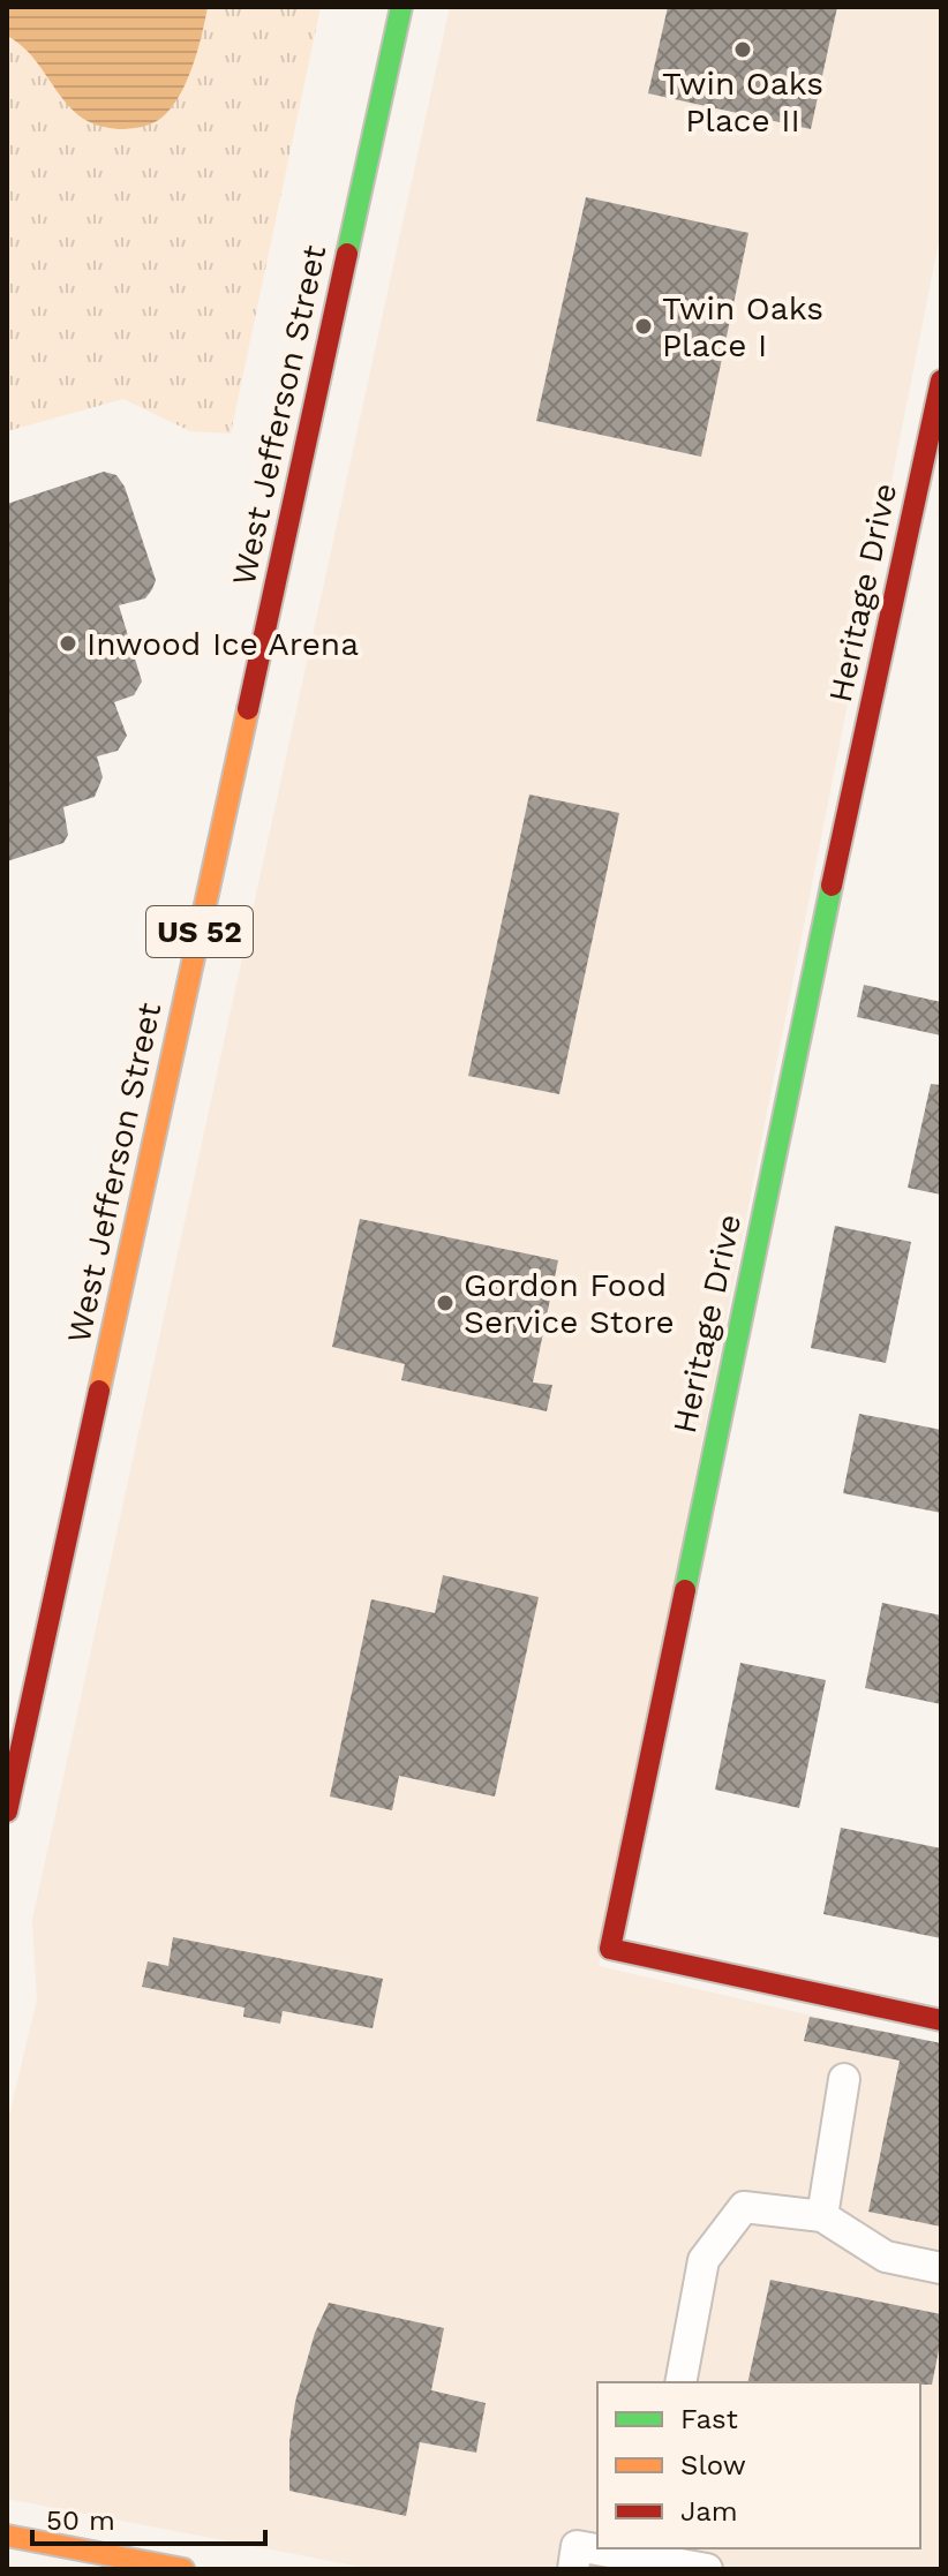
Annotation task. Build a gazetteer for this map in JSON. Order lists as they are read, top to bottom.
{
  "streets": {
    "street": ["West Jefferson Street", "Heritage Drive", "US 52"]
  },
  "places": [
    "Twin Oaks Place II",
    "Twin Oaks Place I",
    "Inwood Ice Arena",
    "Gordon Food Service Store"
  ],
  "legend": ["Fast", "Slow", "Jam"],
  "scale_bar": "50 m"
}
